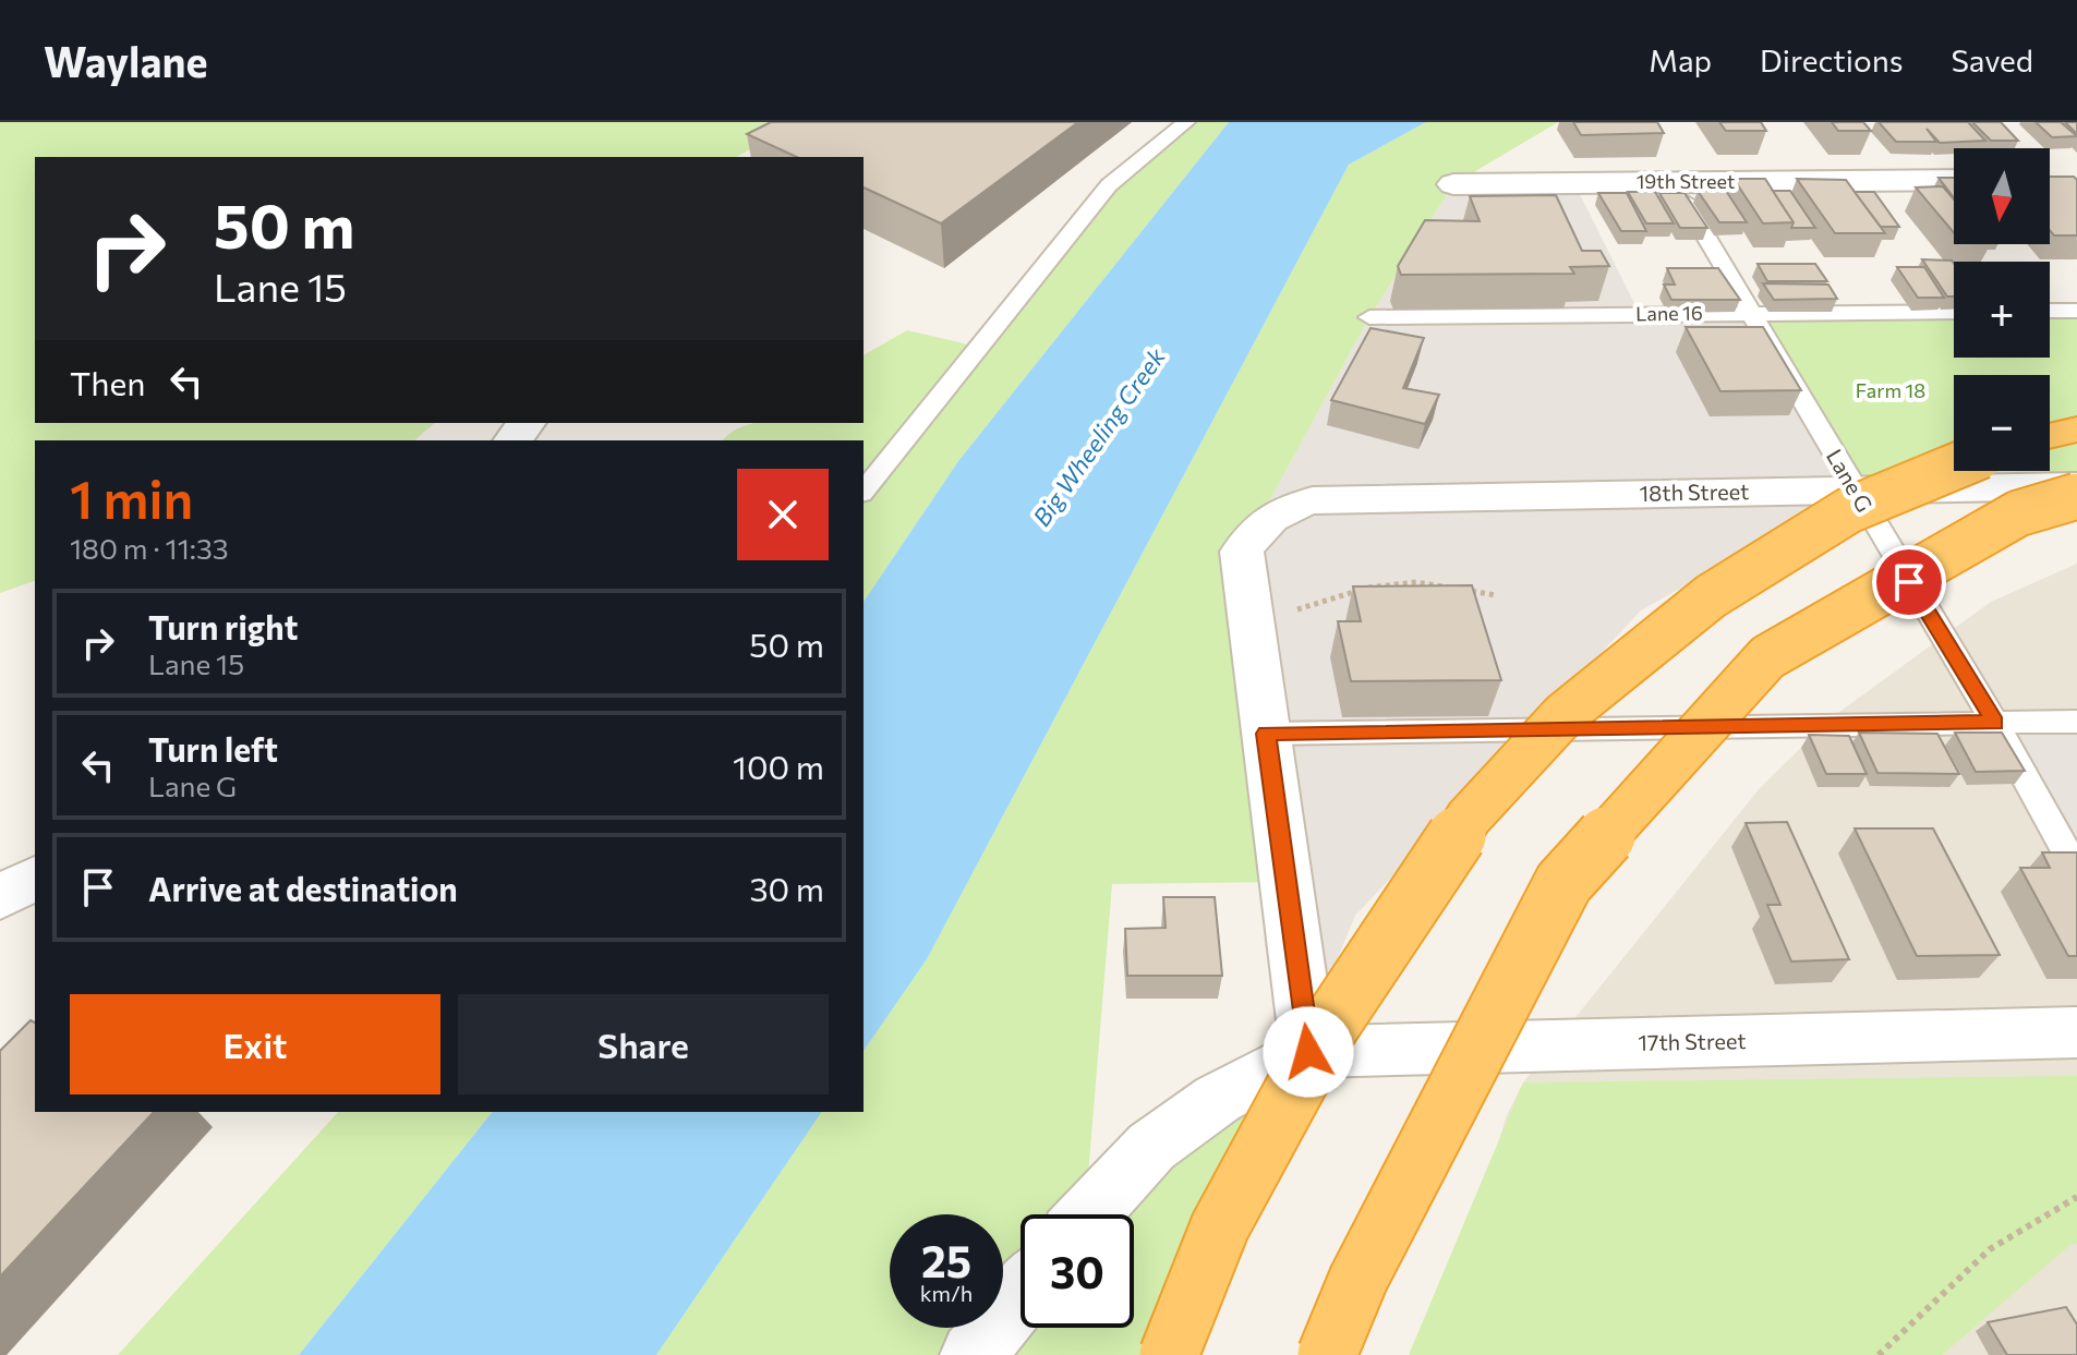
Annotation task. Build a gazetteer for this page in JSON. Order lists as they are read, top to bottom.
{
  "streets": {
    "street": ["19th Street", "18th Street", "17th Street"],
    "lane": ["Lane 16", "Lane G"]
  },
  "crossings": [
    ["19th Street", "Lane G"],
    ["Lane 16", "Lane G"],
    ["Lane G", "18th Street"],
    ["18th Street", "17th Street"]
  ],
  "water": ["Big Wheeling Creek"],
  "parks": ["Farm 18"],
  "north": "bottom",
  "page": {
    "header": "Waylane",
    "nav": ["Map", "Directions", "Saved"],
    "map_buttons": ["+", "−"],
    "turn": ["50 m", "Lane 15"],
    "then": "Then",
    "heading": ["1 min", "180 m · 11:33"],
    "list": [
      {
        "name": "Turn right",
        "note": "Lane 15",
        "value": "50 m"
      },
      {
        "name": "Turn left",
        "note": "Lane G",
        "value": "100 m"
      },
      {
        "name": "Arrive at destination",
        "value": "30 m"
      }
    ],
    "buttons": ["Exit", "Share"],
    "speed": "25 km/h",
    "limit": "30"
  }
}
